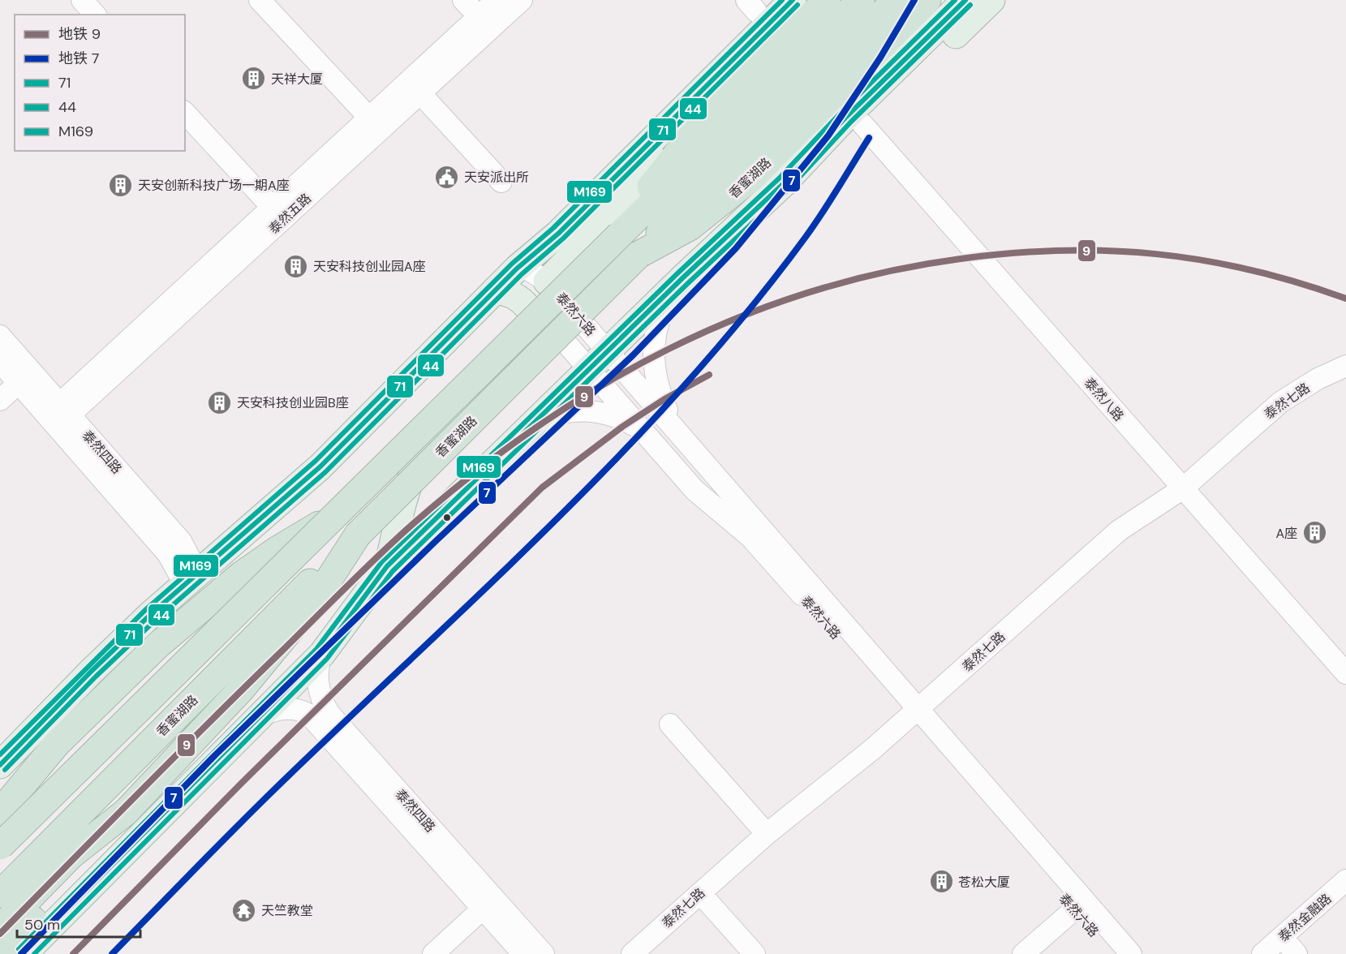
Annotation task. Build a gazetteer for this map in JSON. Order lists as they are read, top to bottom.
{
  "streets": {
    "highway": ["香蜜湖路"],
    "street": [
      "泰然五路",
      "泰然六路",
      "泰然八路",
      "泰然七路",
      "泰然四路",
      "泰然金融路"
    ]
  },
  "crossings": [
    ["泰然五路", "泰然四路"],
    ["泰然六路", "泰然七路"],
    ["泰然八路", "泰然七路"]
  ],
  "places": {
    "building": [
      "天祥大厦",
      "天安创新科技广场一期A座",
      "天安科技创业园A座",
      "天安科技创业园B座",
      "A座",
      "苍松大厦"
    ],
    "public building": ["天安派出所"],
    "temple": ["天竺教堂"]
  },
  "lines": [
    "metro line 7",
    "transit line 71",
    "transit line M169",
    "transit line 44",
    "metro line 9"
  ],
  "legend": [
    "地铁 9",
    "地铁 7",
    "71",
    "44",
    "M169"
  ],
  "scale_bar": "50 m"
}
